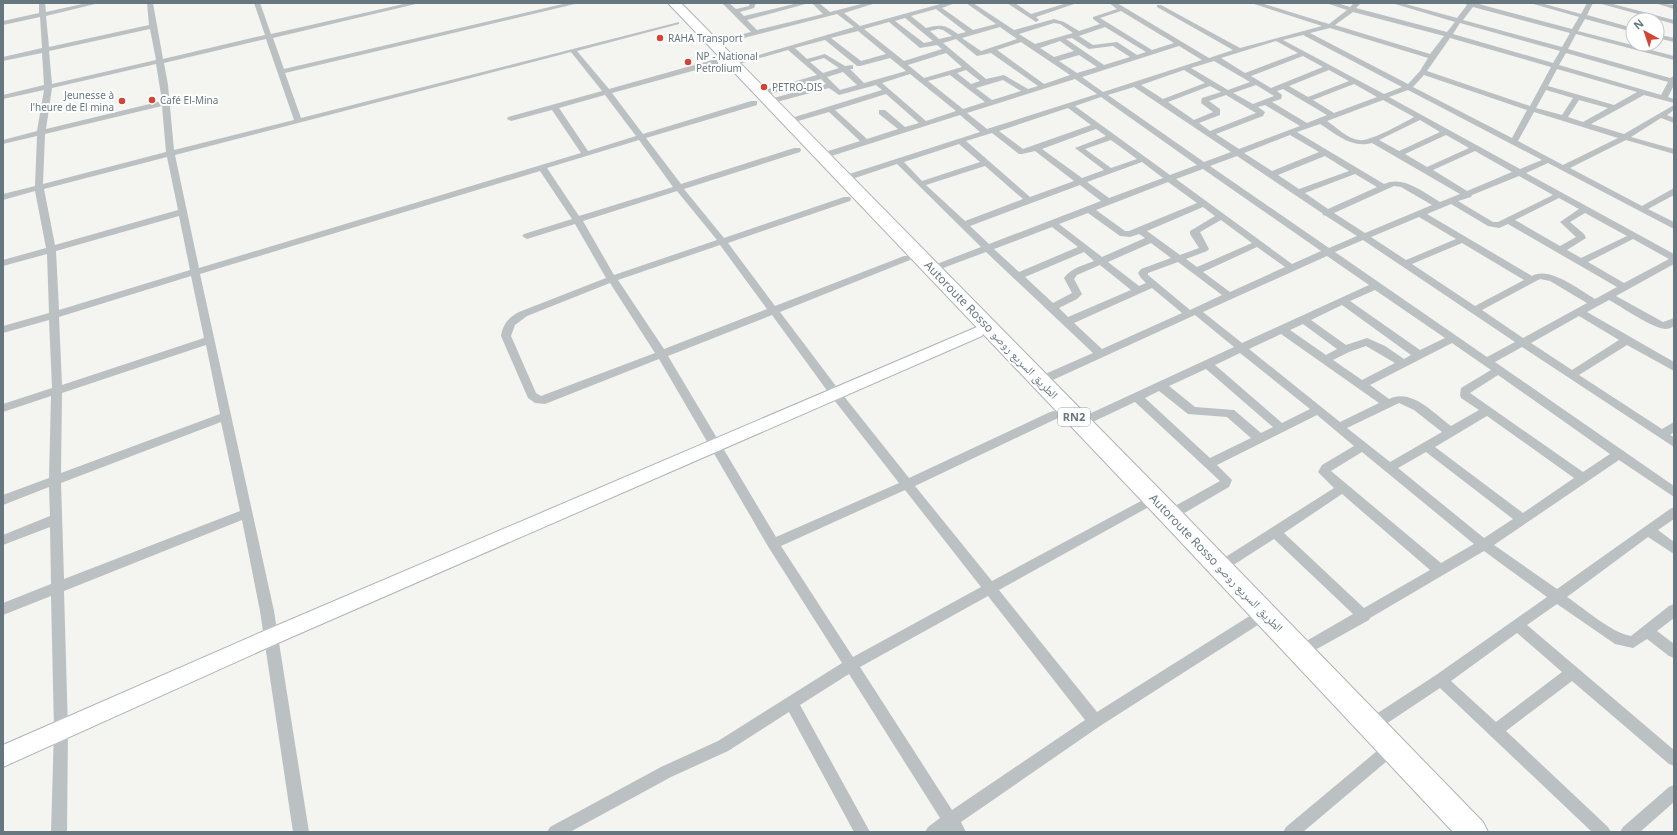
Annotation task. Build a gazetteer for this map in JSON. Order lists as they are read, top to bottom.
{
  "streets": {
    "highway": ["Autoroute Rosso الطريق السريع روصو", "RN2"]
  },
  "places": [
    "RAHA Transport",
    "NP - National Petrolium",
    "PETRO-DIS",
    "Café El-Mina",
    "Jeunesse à l'heure de El mina"
  ],
  "north": "top left"
}
